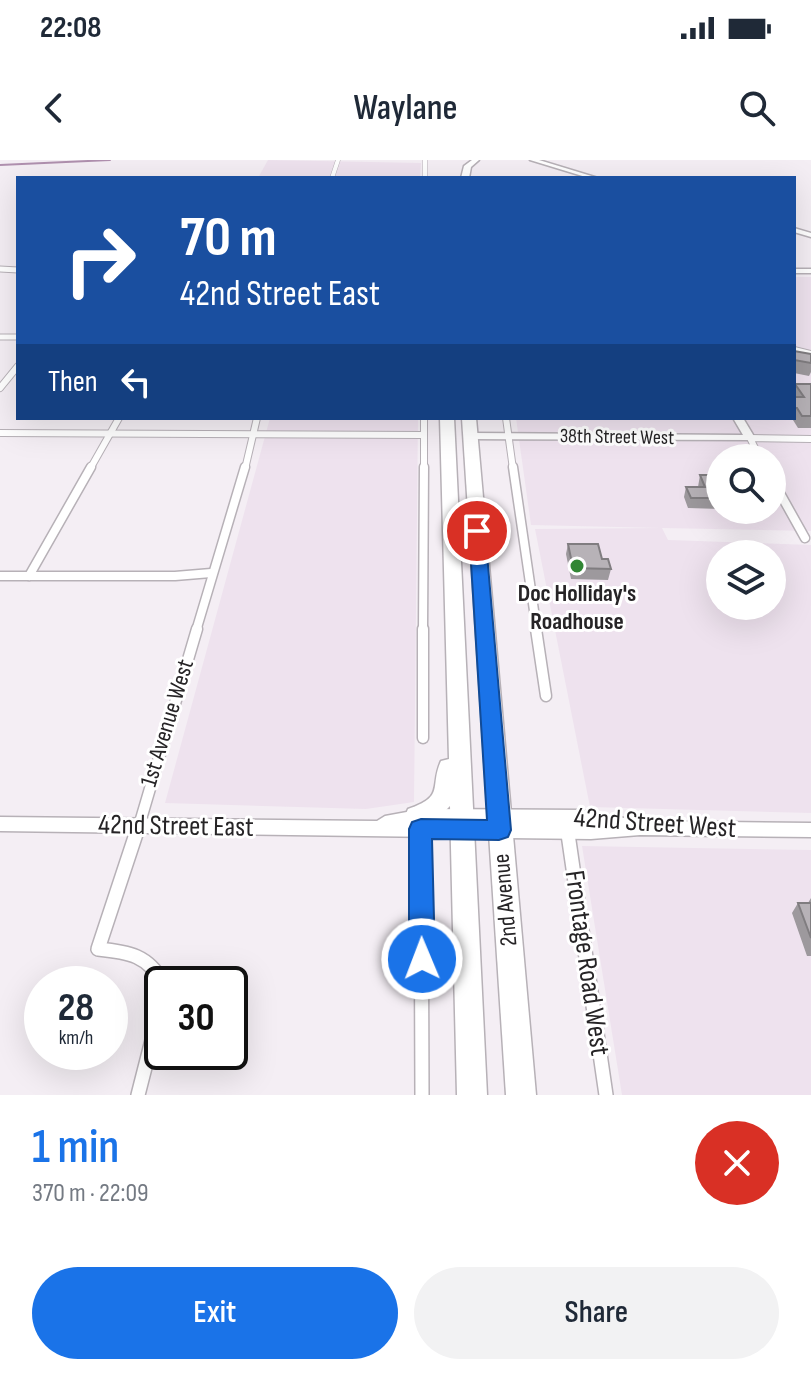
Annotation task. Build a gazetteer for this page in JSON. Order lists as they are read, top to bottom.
{
  "streets": {
    "highway": ["2nd Avenue"],
    "street": [
      "38th Street West",
      "1st Avenue West",
      "42nd Street West",
      "42nd Street East",
      "Frontage Road West"
    ]
  },
  "crossings": [
    ["38th Street West", "2nd Avenue"],
    ["1st Avenue West", "42nd Street East"],
    ["42nd Street West", "42nd Street East"],
    ["42nd Street West", "2nd Avenue"],
    ["42nd Street East", "2nd Avenue"]
  ],
  "places": ["Doc Holliday's Roadhouse"],
  "page": {
    "status": "22:08",
    "header": "Waylane",
    "turn": ["70 m", "42nd Street East"],
    "then": "Then",
    "speed": "28 km/h",
    "limit": "30",
    "heading": ["1 min", "370 m · 22:09"],
    "buttons": ["Exit", "Share"]
  }
}
